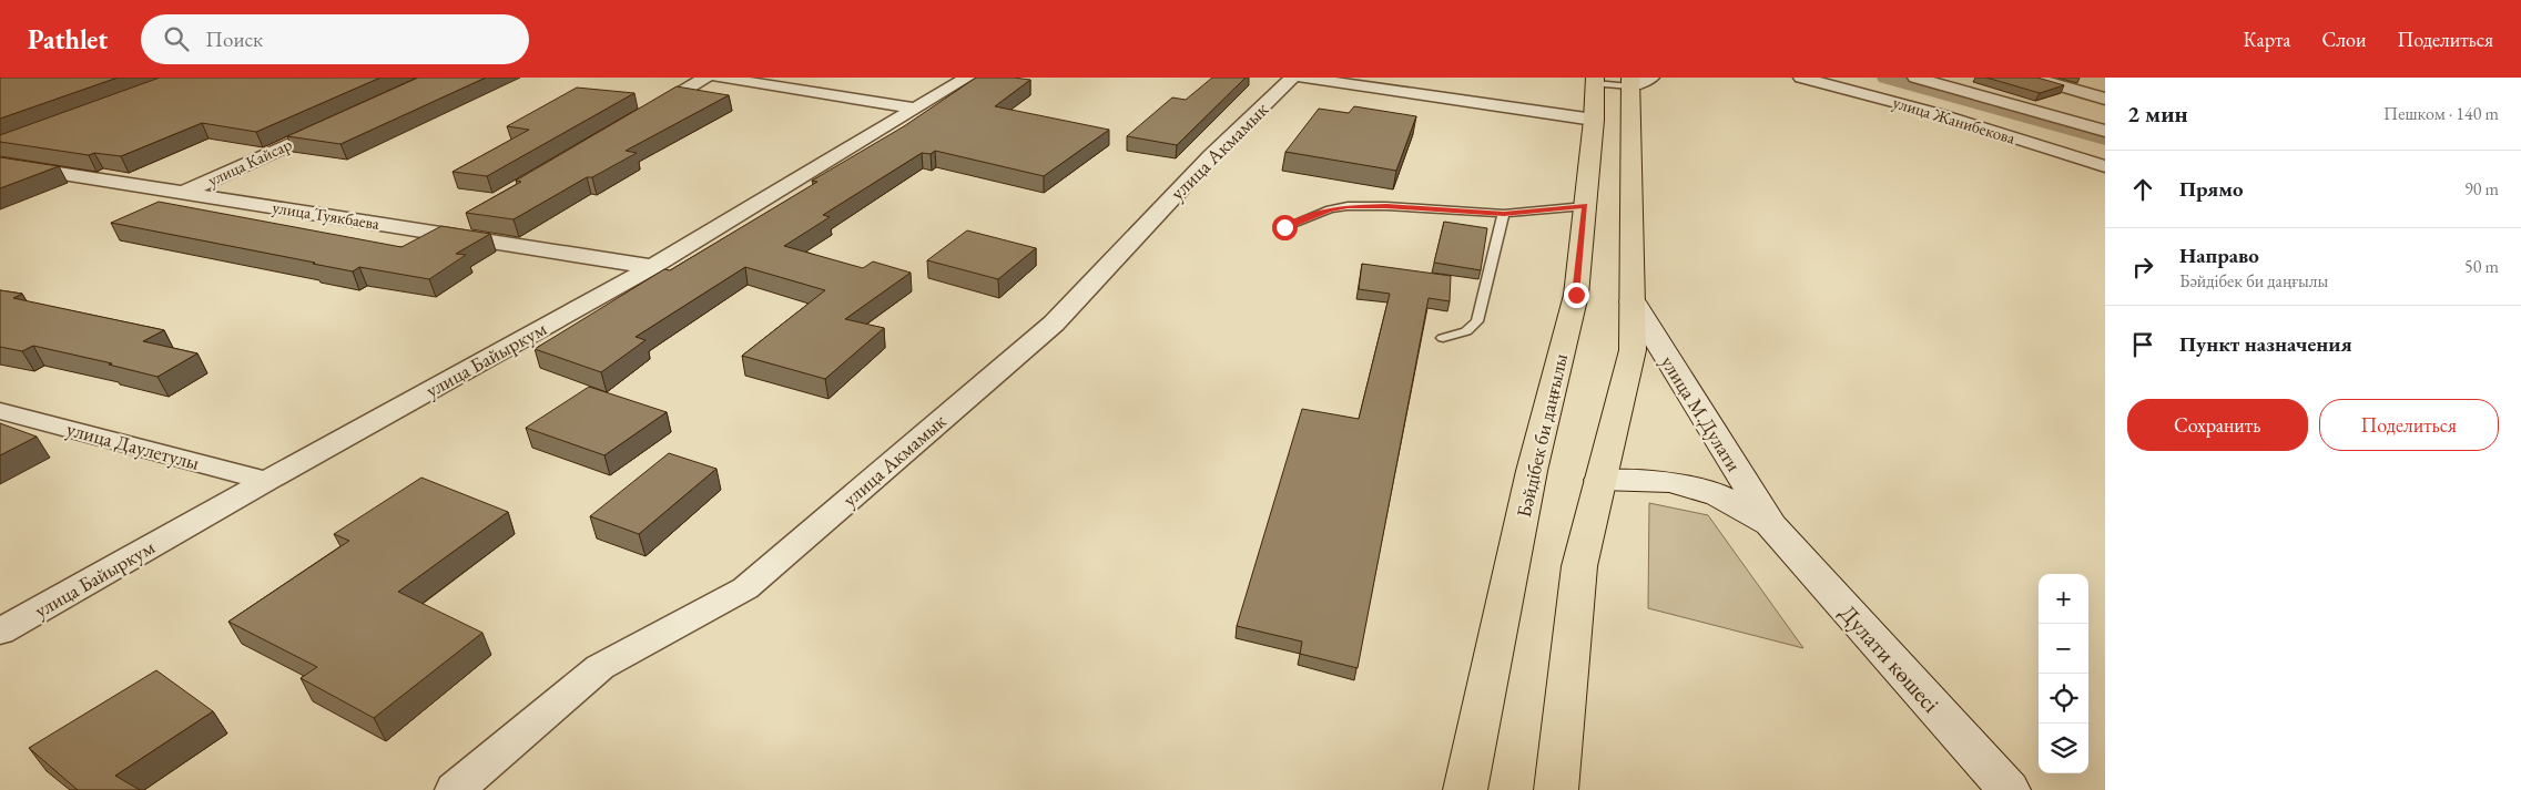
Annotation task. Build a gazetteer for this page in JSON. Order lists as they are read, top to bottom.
{
  "streets": {
    "main road": ["улица М.Дулати", "Бәйдібек би даңғылы", "Дулати көшесі"],
    "street": [
      "улица Жанибекова",
      "улица Акмамык",
      "улица Кайсар",
      "улица Туякбаева",
      "улица Байыркум",
      "улица Даулетулы"
    ]
  },
  "crossings": [
    ["улица Кайсар", "улица Туякбаева"],
    ["улица Туякбаева", "улица Байыркум"],
    ["улица Байыркум", "улица Даулетулы"],
    ["улица М.Дулати", "Дулати көшесі"]
  ],
  "page": {
    "header": "Pathlet",
    "search": "Поиск",
    "nav": ["Карта", "Слои", "Поделиться"],
    "heading": ["2 мин", "Пешком · 140 m"],
    "list": [
      ["Прямо", "90 m"],
      ["Направо", "Бәйдібек би даңғылы", "50 m"],
      "Пункт назначения"
    ],
    "buttons": ["Сохранить", "Поделиться"],
    "map_buttons": ["+", "−"]
  }
}
